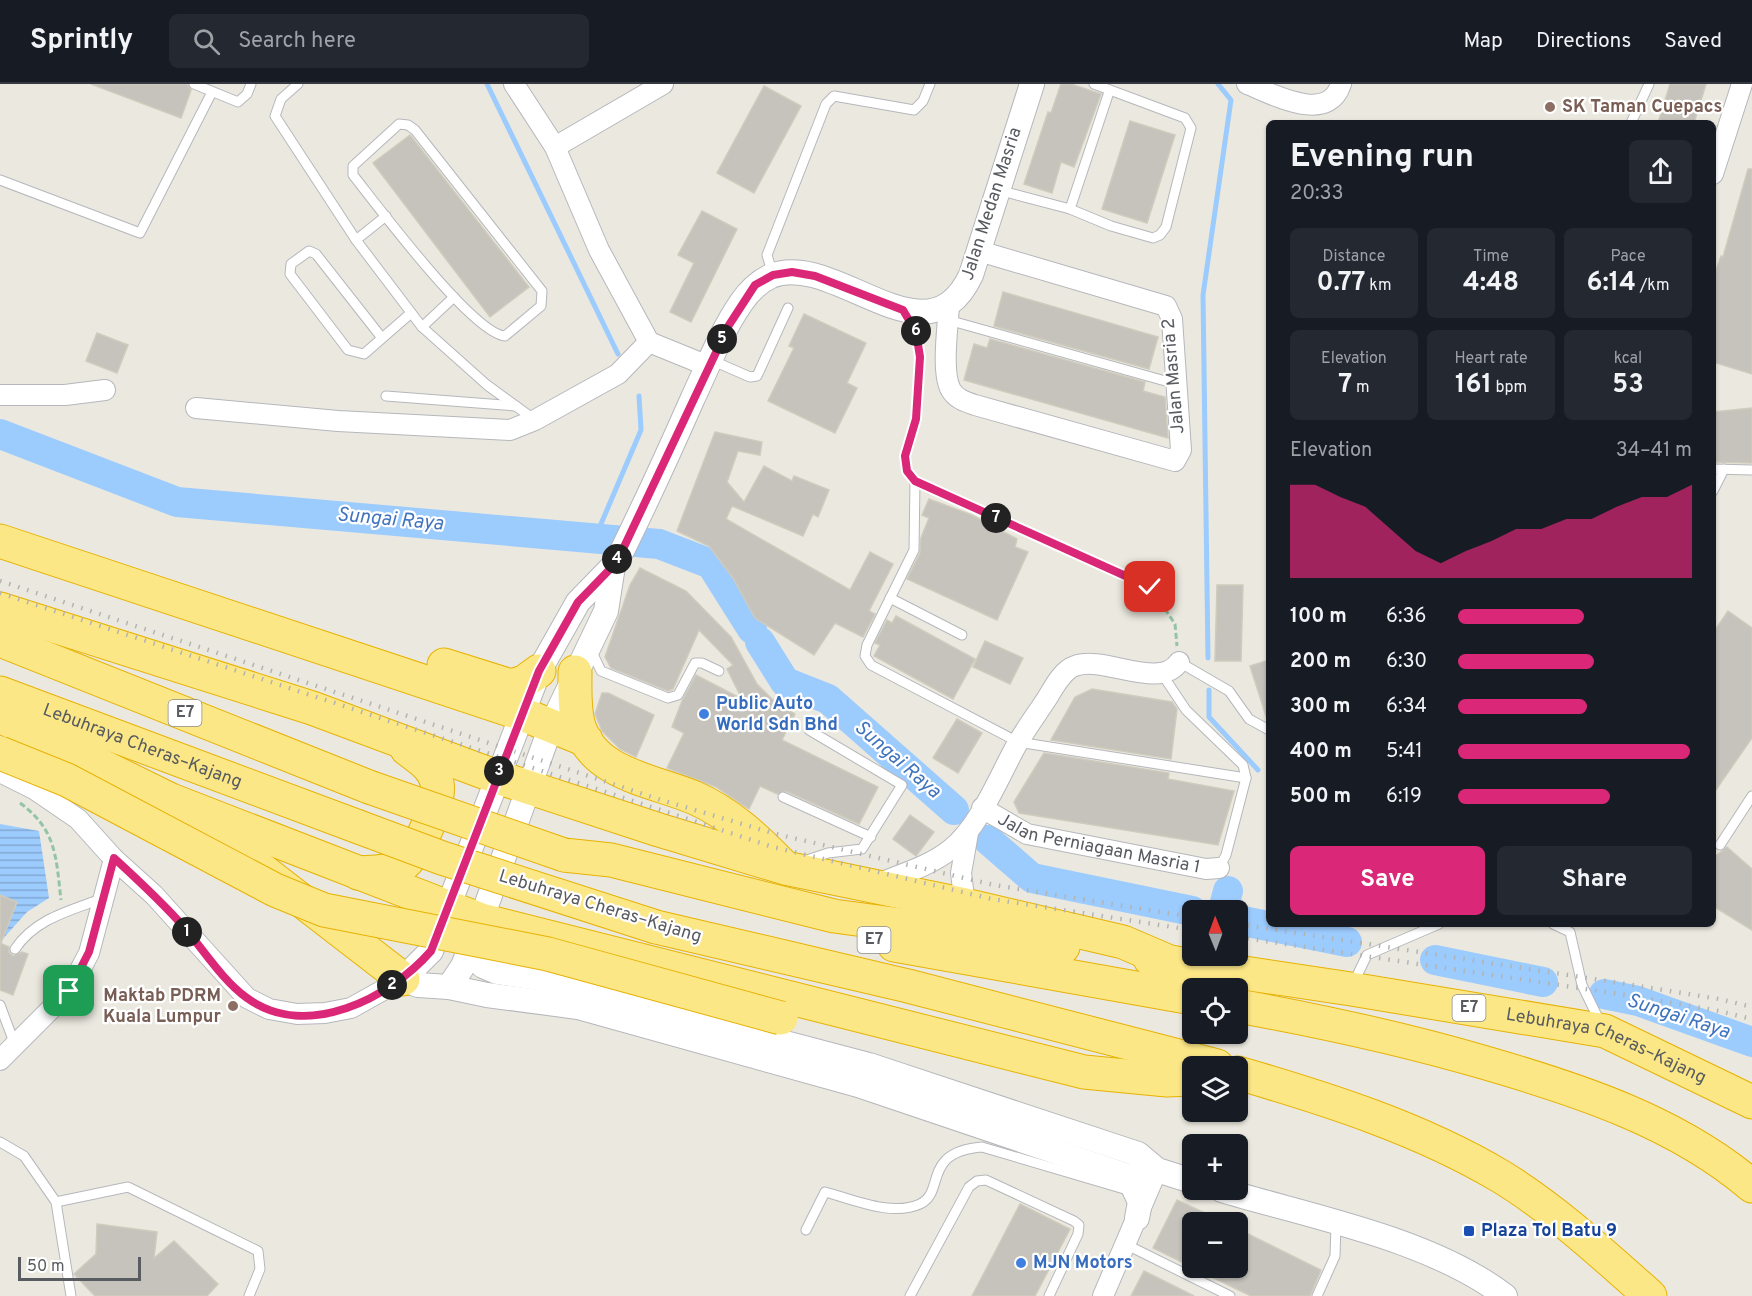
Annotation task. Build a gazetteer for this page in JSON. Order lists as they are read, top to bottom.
{
  "streets": {
    "highway": ["E7", "Lebuhraya Cheras–Kajang"],
    "street": ["Jalan Medan Masria", "Jalan Masria 2", "Jalan Perniagaan Masria 1"]
  },
  "crossings": [
    ["Jalan Medan Masria", "Jalan Masria 2"],
    ["E7", "Lebuhraya Cheras–Kajang"]
  ],
  "water": ["Sungai Raya"],
  "places": {
    "other": [
      "SK Taman Cuepacs",
      "Public Auto World Sdn Bhd",
      "Maktab PDRM Kuala Lumpur",
      "MJN Motors"
    ],
    "transit": ["Plaza Tol Batu 9"]
  },
  "scale_bar": "50 m",
  "north": "top",
  "page": {
    "header": "Sprintly",
    "search": "Search here",
    "nav": ["Map", "Directions", "Saved"],
    "heading": ["Evening run", "20:33"],
    "stats": [
      ["Distance", "0.77 km"],
      ["Time", "4:48"],
      ["Pace", "6:14 /km"],
      ["Elevation", "7 m"],
      ["Heart rate", "161 bpm"],
      ["kcal", "53"]
    ],
    "pins": [
      "6",
      "5",
      "7",
      "4",
      "3",
      "1",
      "2"
    ],
    "chart": ["Elevation", "34–41 m"],
    "list": [
      {
        "name": "100 m",
        "note": "6:36"
      },
      {
        "name": "200 m",
        "note": "6:30"
      },
      {
        "name": "300 m",
        "note": "6:34"
      },
      {
        "name": "400 m",
        "note": "5:41"
      },
      {
        "name": "500 m",
        "note": "6:19"
      }
    ],
    "buttons": ["Save", "Share"],
    "map_buttons": ["+", "−"],
    "scale": "50 m"
  }
}
